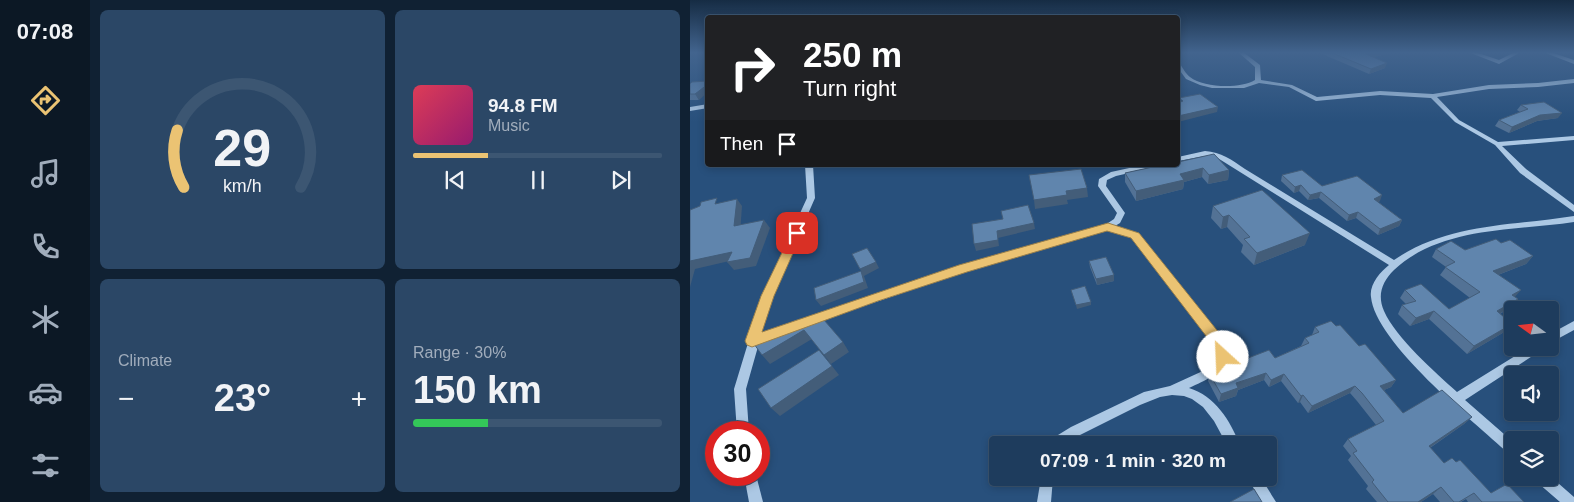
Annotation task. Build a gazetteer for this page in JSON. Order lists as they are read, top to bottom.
{
  "north": "left",
  "page": {
    "tabs": "07:08",
    "turn": ["250 m", "Turn right"],
    "song": ["94.8 FM", "Music"],
    "then": "Then",
    "tile": [
      "Climate",
      ["Range · 30%", "150 km"]
    ],
    "heat": ["−", "23°", "+"],
    "limit": "30",
    "trip": "07:09 · 1 min · 320 m",
    "gauge": ["29", "km/h"]
  }
}
